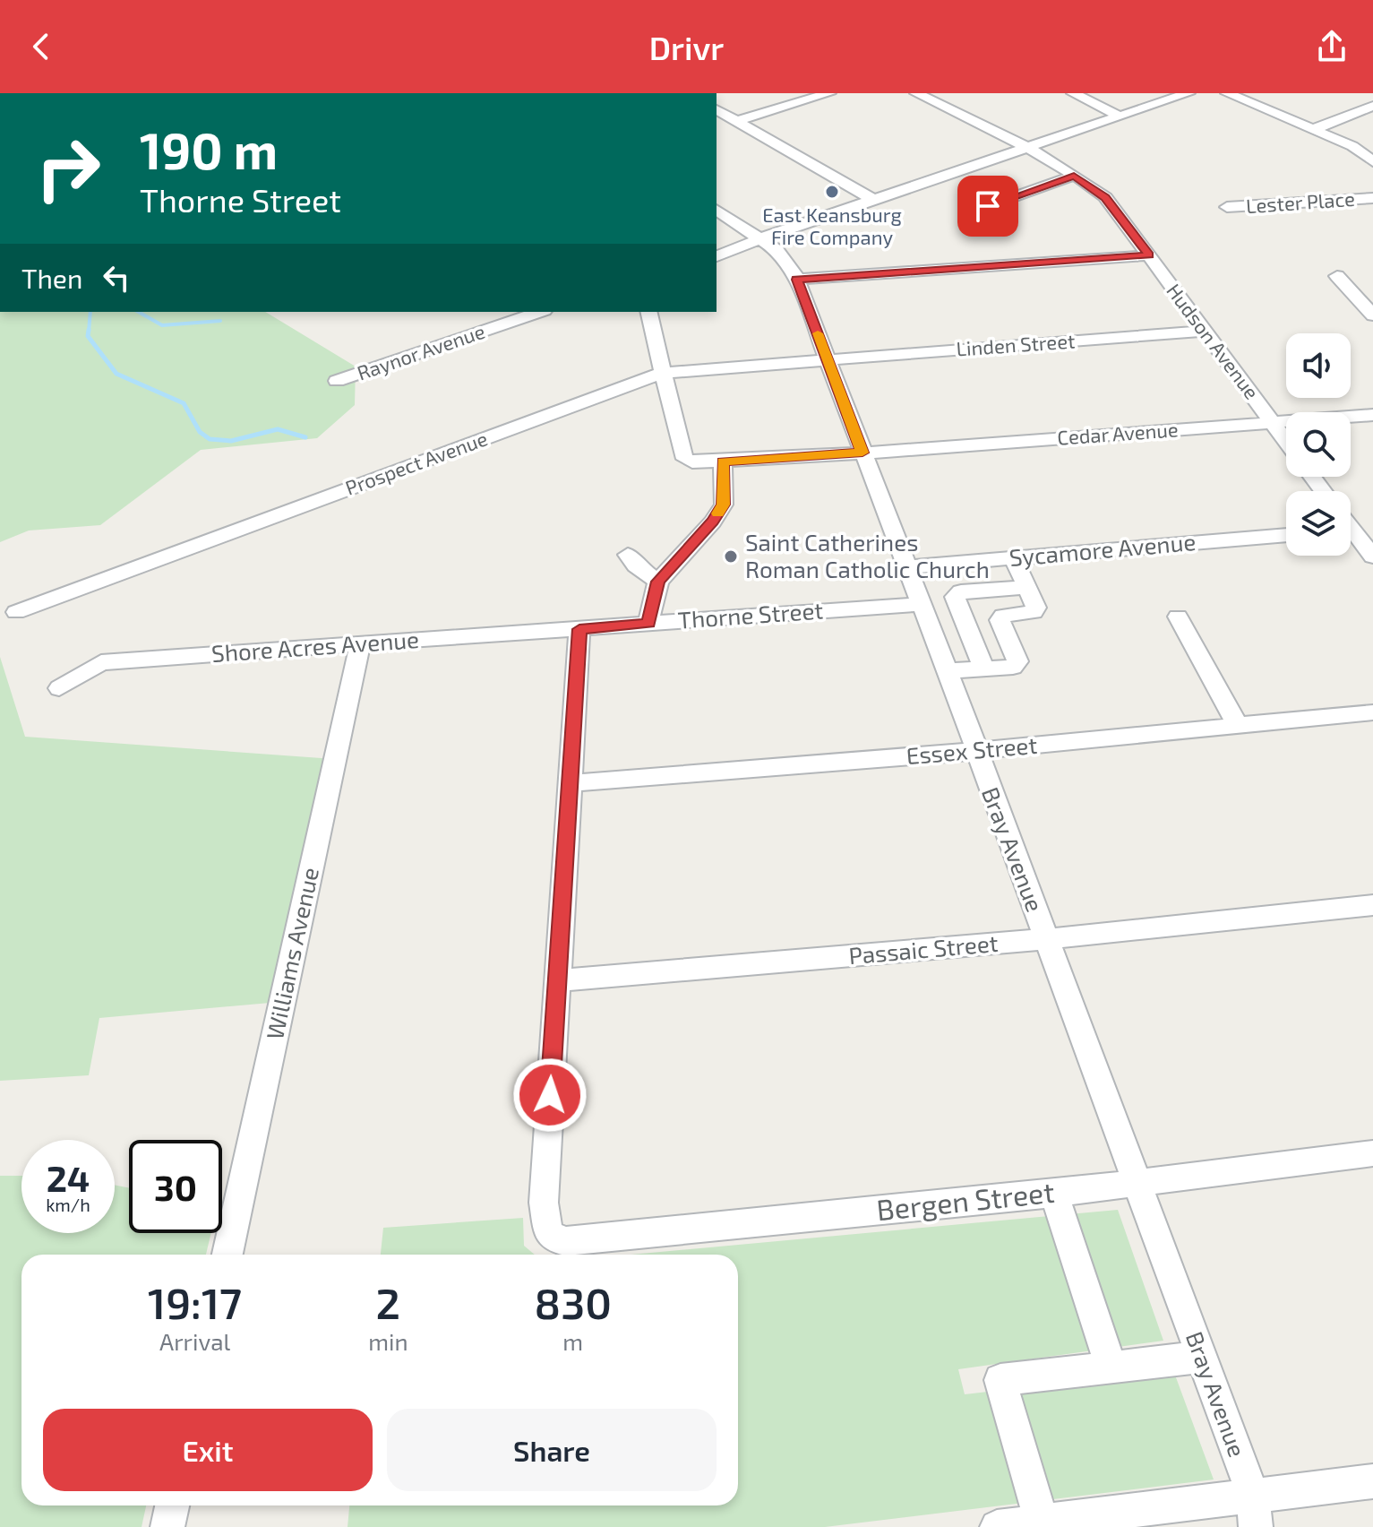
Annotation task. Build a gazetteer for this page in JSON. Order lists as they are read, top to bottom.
{
  "streets": {
    "street": [
      "Lester Place",
      "Hudson Avenue",
      "Linden Street",
      "Raynor Avenue",
      "Cedar Avenue",
      "Prospect Avenue",
      "Sycamore Avenue",
      "Thorne Street",
      "Shore Acres Avenue",
      "Essex Street",
      "Bray Avenue",
      "Passaic Street",
      "Williams Avenue",
      "Bergen Street"
    ]
  },
  "crossings": [
    ["Hudson Avenue", "Linden Street"],
    ["Hudson Avenue", "Cedar Avenue"],
    ["Linden Street", "Prospect Avenue"],
    ["Linden Street", "Bray Avenue"],
    ["Cedar Avenue", "Prospect Avenue"],
    ["Cedar Avenue", "Bray Avenue"],
    ["Prospect Avenue", "Bray Avenue"],
    ["Sycamore Avenue", "Bray Avenue"],
    ["Thorne Street", "Shore Acres Avenue"],
    ["Thorne Street", "Bray Avenue"],
    ["Shore Acres Avenue", "Williams Avenue"],
    ["Essex Street", "Bray Avenue"],
    ["Bray Avenue", "Passaic Street"],
    ["Bray Avenue", "Bergen Street"],
    ["Passaic Street", "Bergen Street"]
  ],
  "places": ["East Keansburg Fire Company", "Saint Catherines Roman Catholic Church"],
  "page": {
    "header": "Drivr",
    "turn": ["190 m", "Thorne Street"],
    "then": "Then",
    "speed": "24 km/h",
    "limit": "30",
    "eta": [
      "19:17",
      "Arrival",
      "2",
      "min",
      "830",
      "m"
    ],
    "buttons": ["Exit", "Share"]
  }
}
